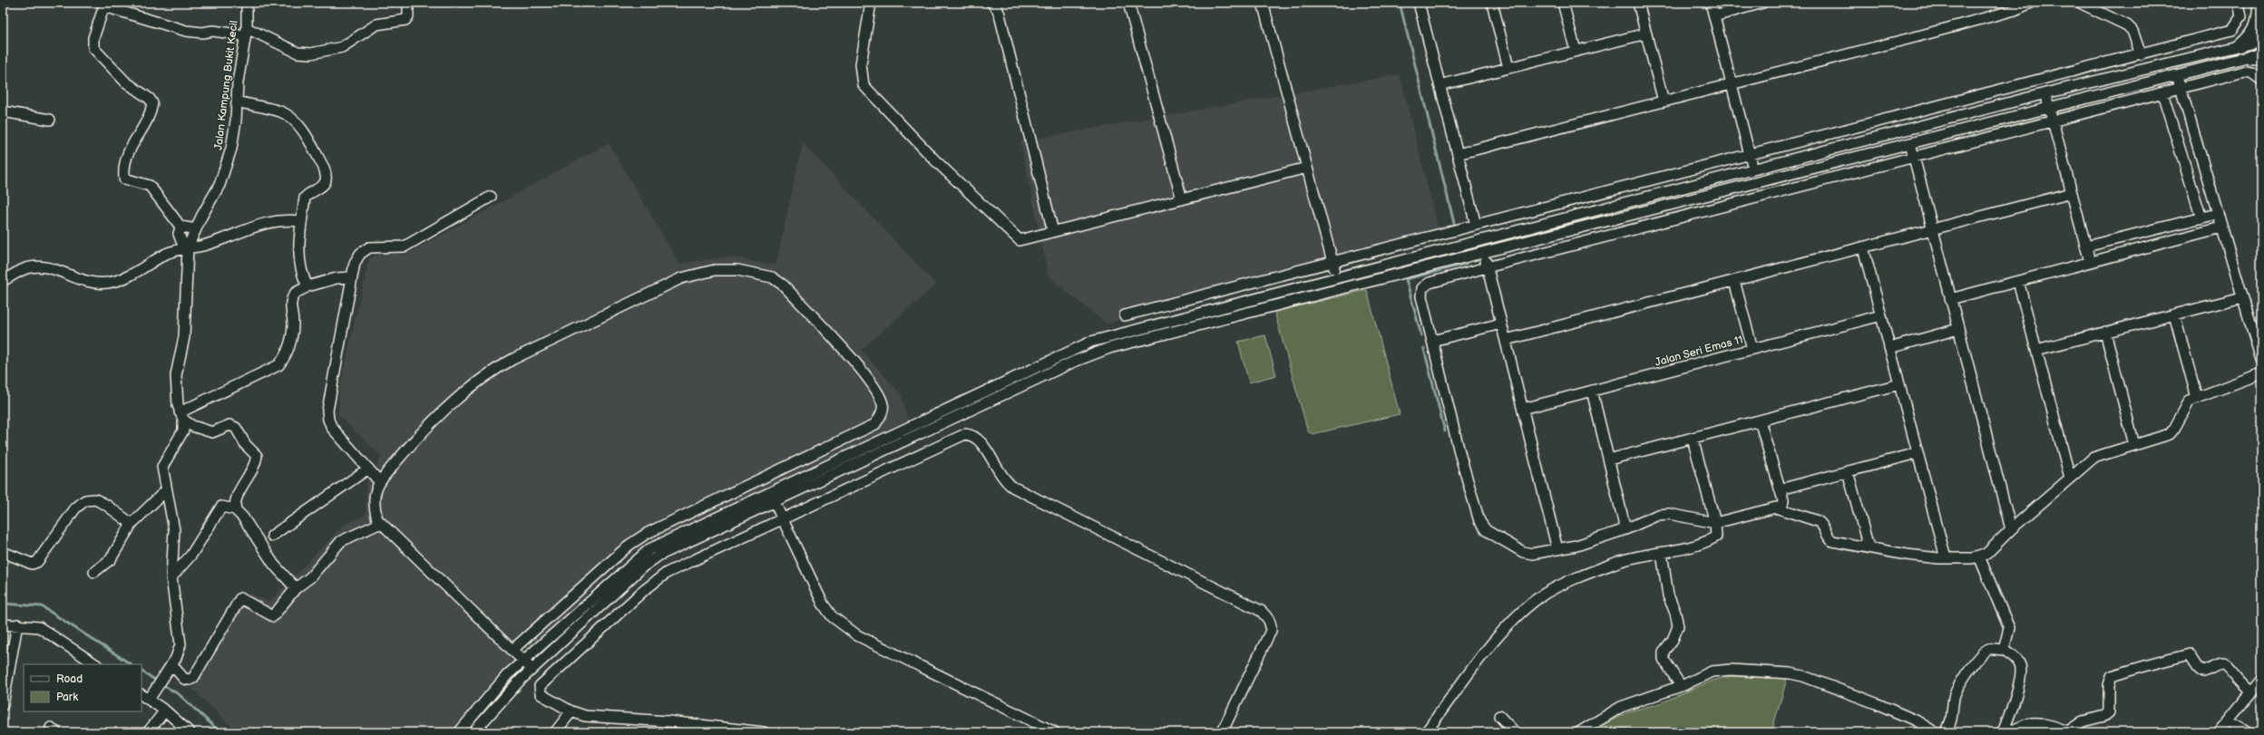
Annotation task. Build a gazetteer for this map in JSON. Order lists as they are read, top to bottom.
{
  "streets": {
    "street": ["Jalan Kampung Bukit Kecil", "Jalan Seri Emas 11"]
  },
  "legend": ["Road", "Park"]
}
